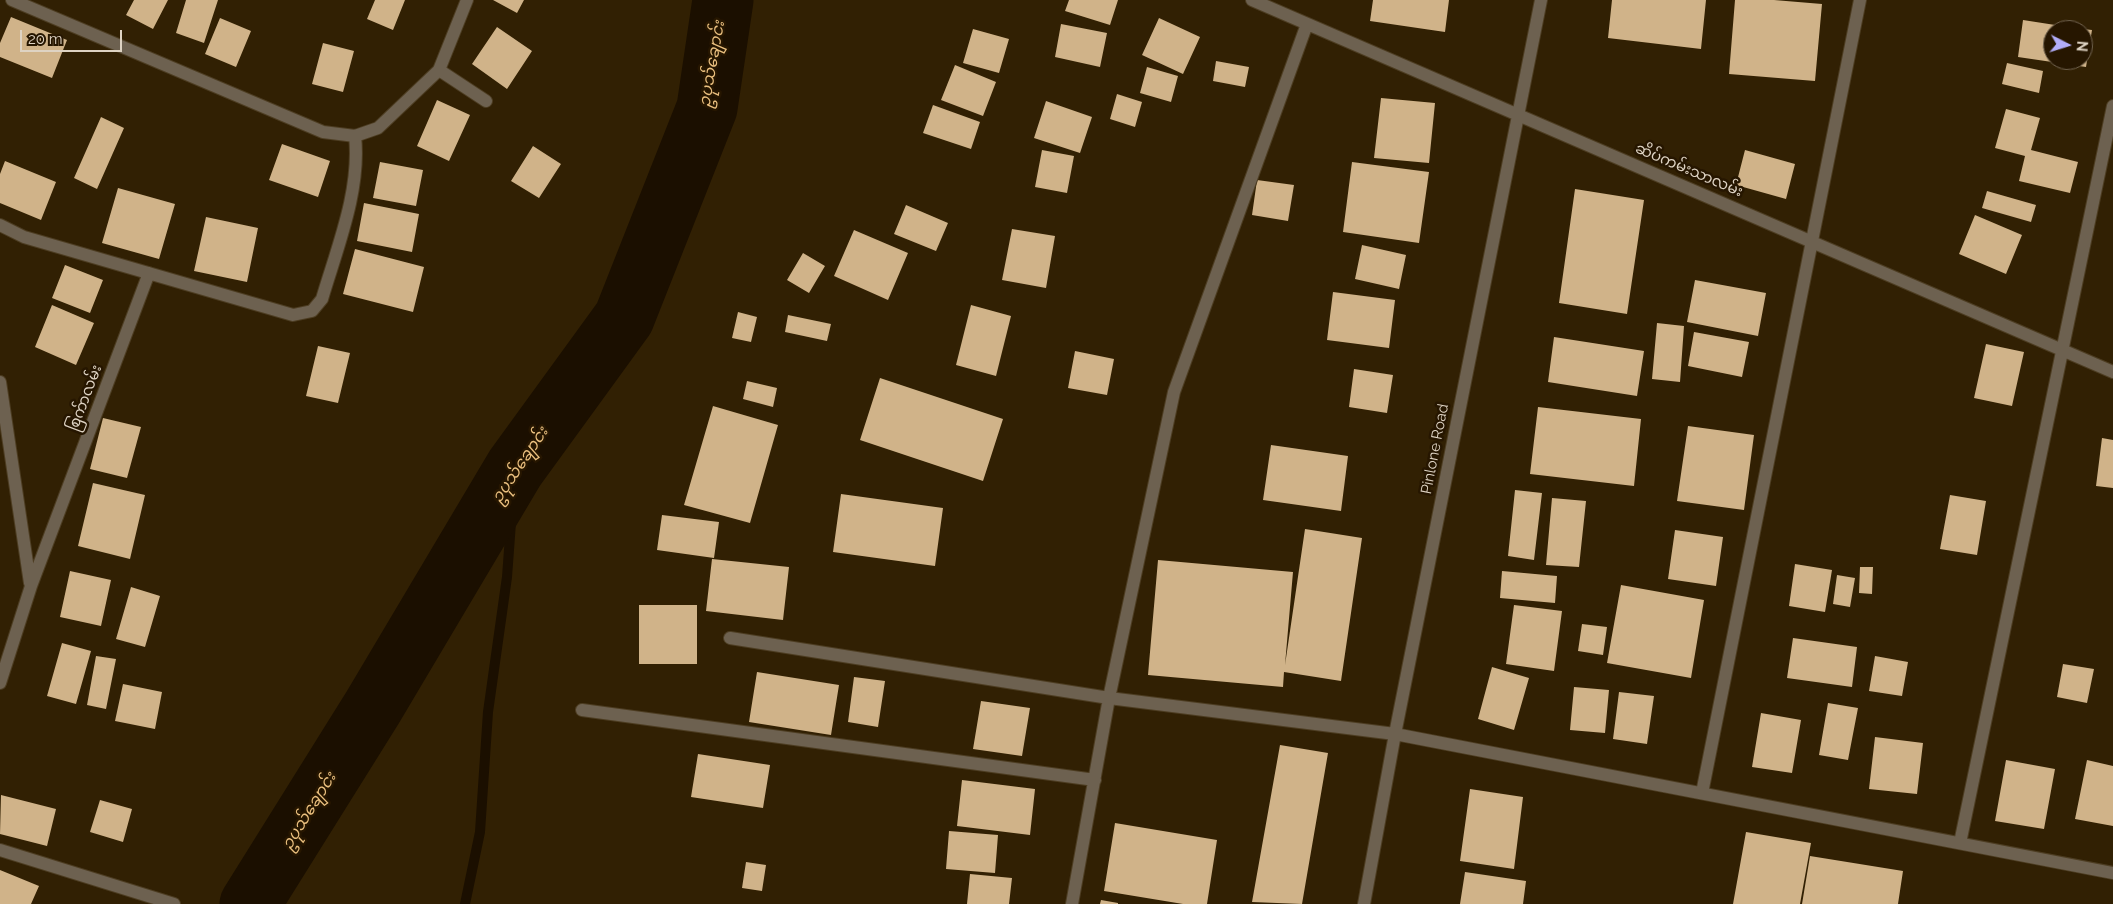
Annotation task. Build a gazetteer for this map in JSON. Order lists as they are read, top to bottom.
{
  "streets": {
    "street": ["ဆိပ်ကမ်းသာလမ်း", "စြက်ာလမ်း", "Pinlone Road"]
  },
  "crossings": [
    ["ဆိပ်ကမ်းသာလမ်း", "Pinlone Road"]
  ],
  "water": ["ဥပုသ်ချောင်း"],
  "scale_bar": "20 m",
  "north": "right"
}
